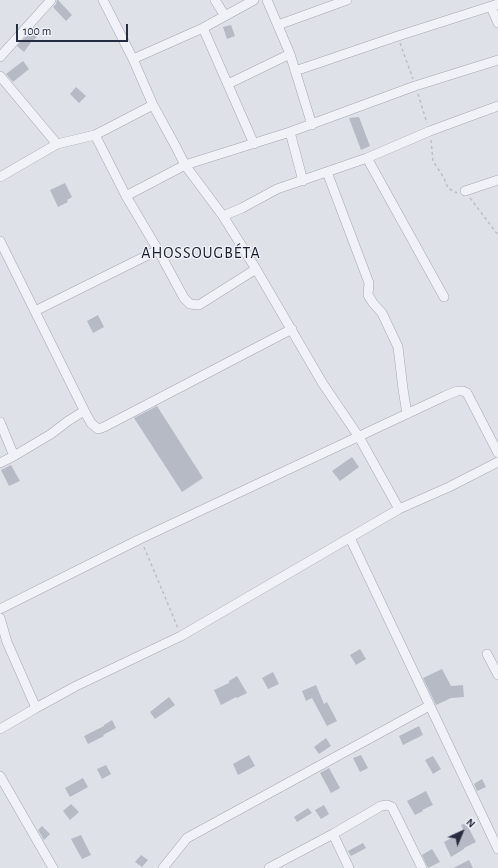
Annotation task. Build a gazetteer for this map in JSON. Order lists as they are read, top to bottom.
{
  "districts": ["AHOSSOUGBÉTA"],
  "scale_bar": "100 m",
  "north": "top right"
}
